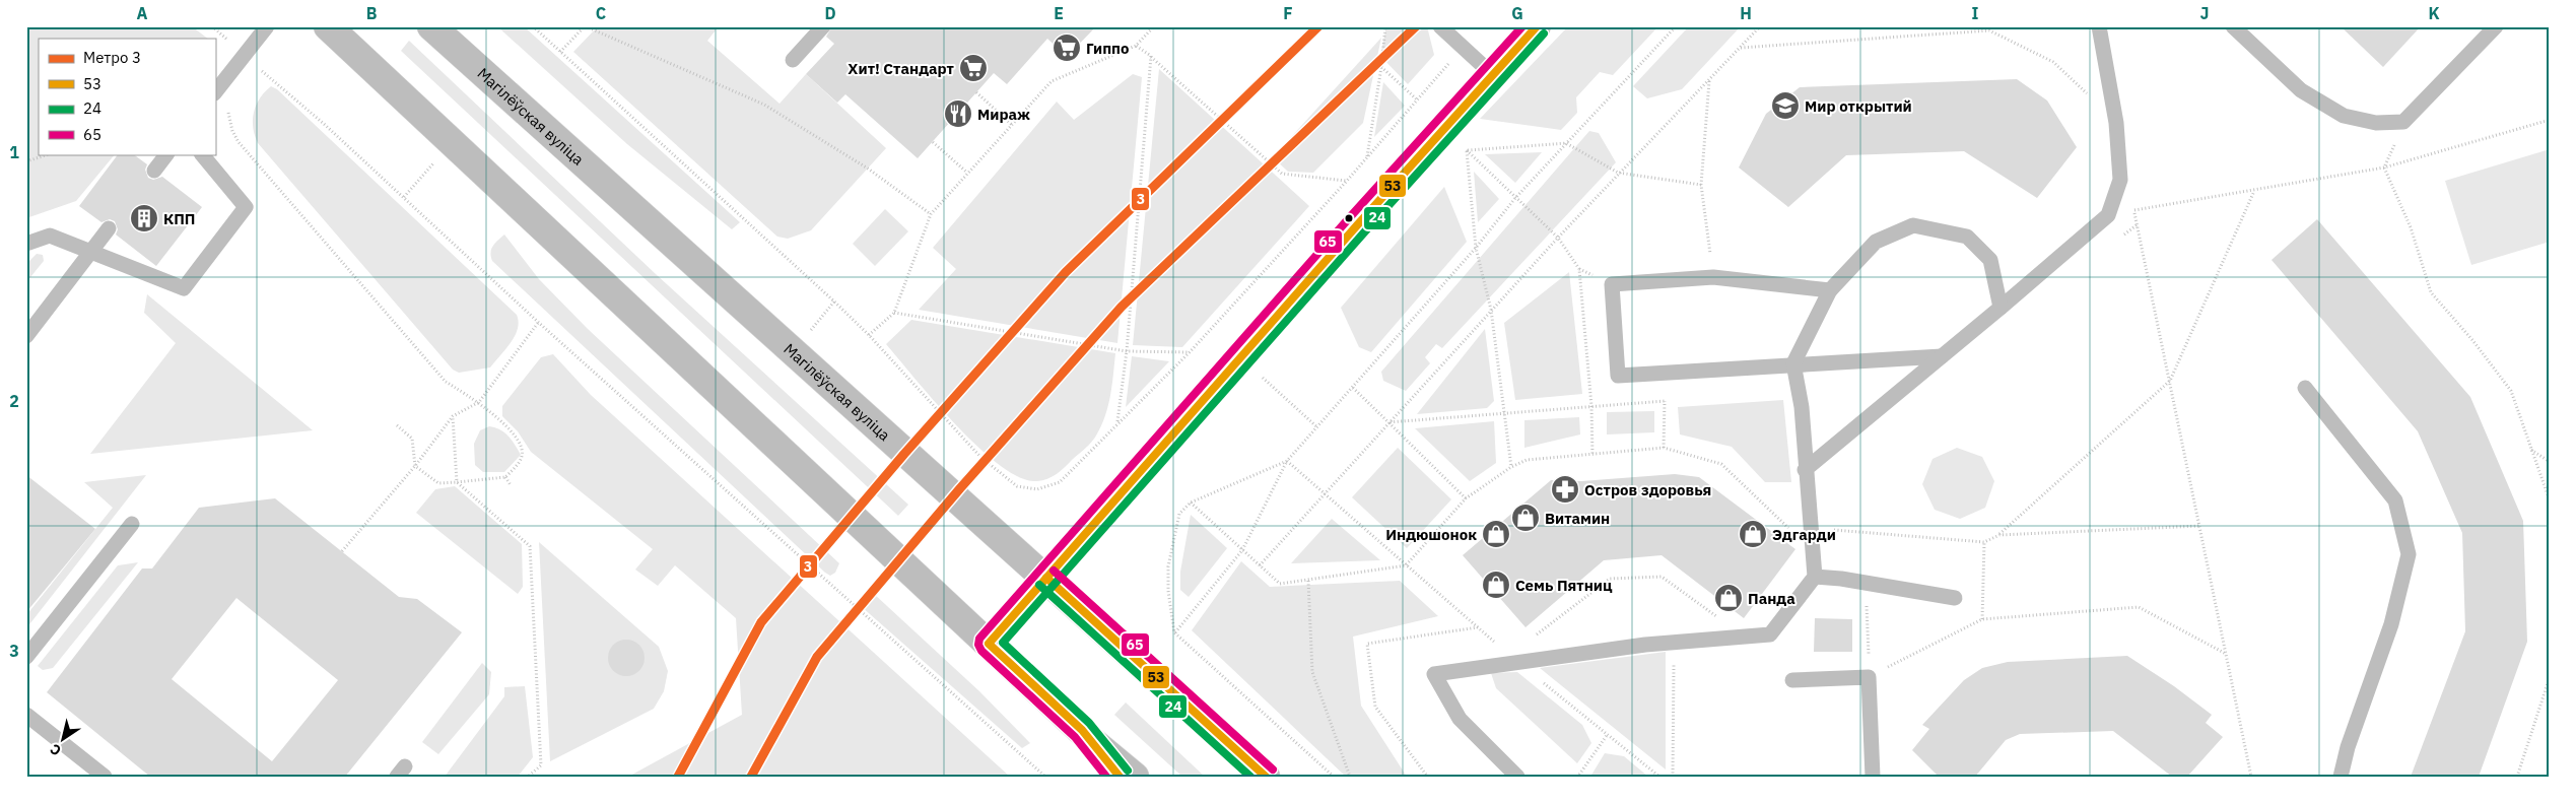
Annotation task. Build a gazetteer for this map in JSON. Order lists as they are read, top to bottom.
{
  "streets": {
    "main road": ["Магілёўская вуліца"]
  },
  "places": {
    "supermarket": ["Гиппо", "Хит! Стандарт"],
    "school or university": ["Мир открытий"],
    "restaurant": ["Мираж"],
    "building": ["КПП"],
    "pharmacy": ["Остров здоровья"],
    "shop": [
      "Витамин",
      "Индюшонок",
      "Эдгарди",
      "Семь Пятниц",
      "Панда"
    ]
  },
  "lines": [
    "metro line 3",
    "transit line 53",
    "transit line 65",
    "transit line 24"
  ],
  "legend": [
    "Метро 3",
    "53",
    "24",
    "65"
  ],
  "north": "bottom left",
  "grid": {
    "columns": [
      "A",
      "B",
      "C",
      "D",
      "E",
      "F",
      "G",
      "H",
      "I",
      "J",
      "K"
    ],
    "rows": ["1", "2", "3"]
  }
}
